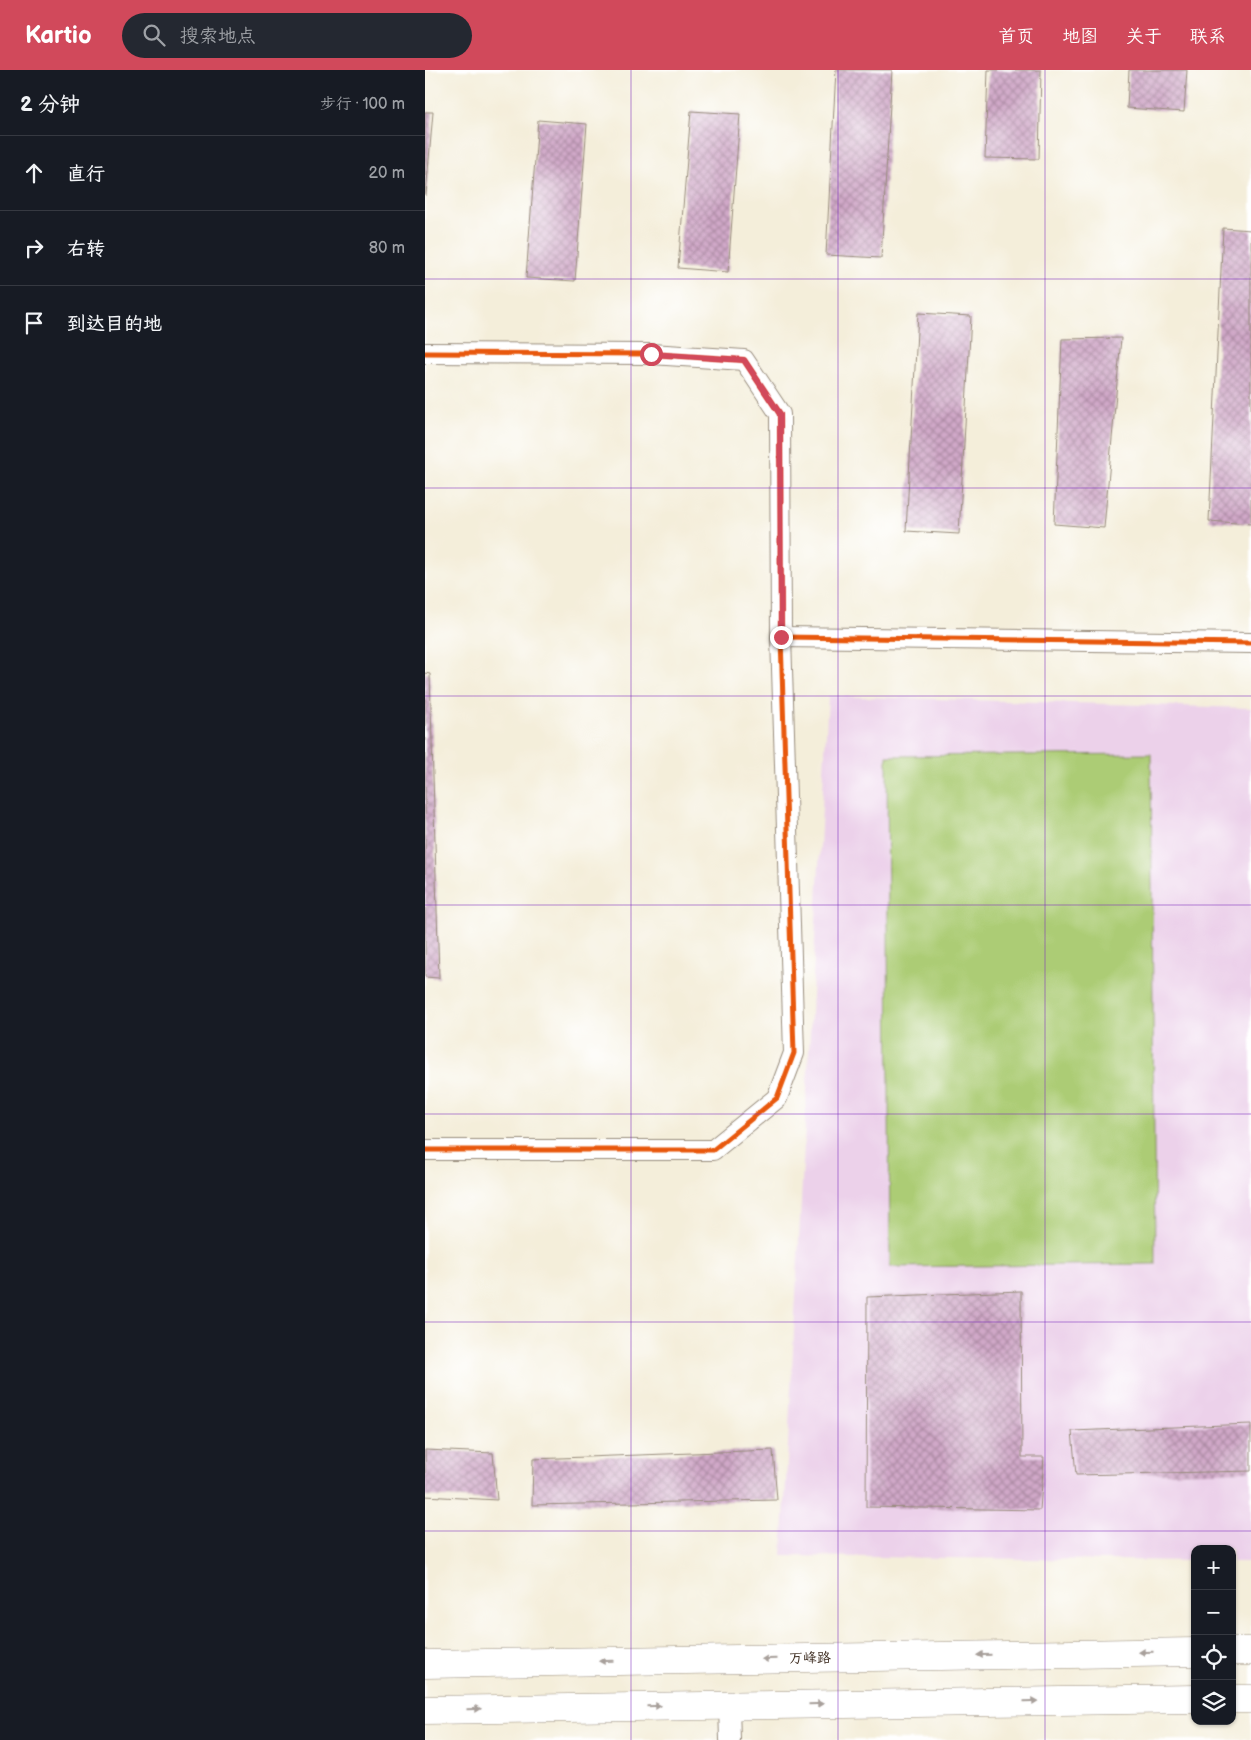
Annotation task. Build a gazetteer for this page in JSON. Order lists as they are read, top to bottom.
{
  "streets": {
    "main road": ["万峰路"]
  },
  "page": {
    "header": "Kartio",
    "search": "搜索地点",
    "nav": [
      "首页",
      "地图",
      "关于",
      "联系"
    ],
    "heading": ["2 分钟", "步行 · 100 m"],
    "list": [
      ["直行", "20 m"],
      ["右转", "80 m"],
      "到达目的地"
    ],
    "map_buttons": ["+", "−"]
  }
}
